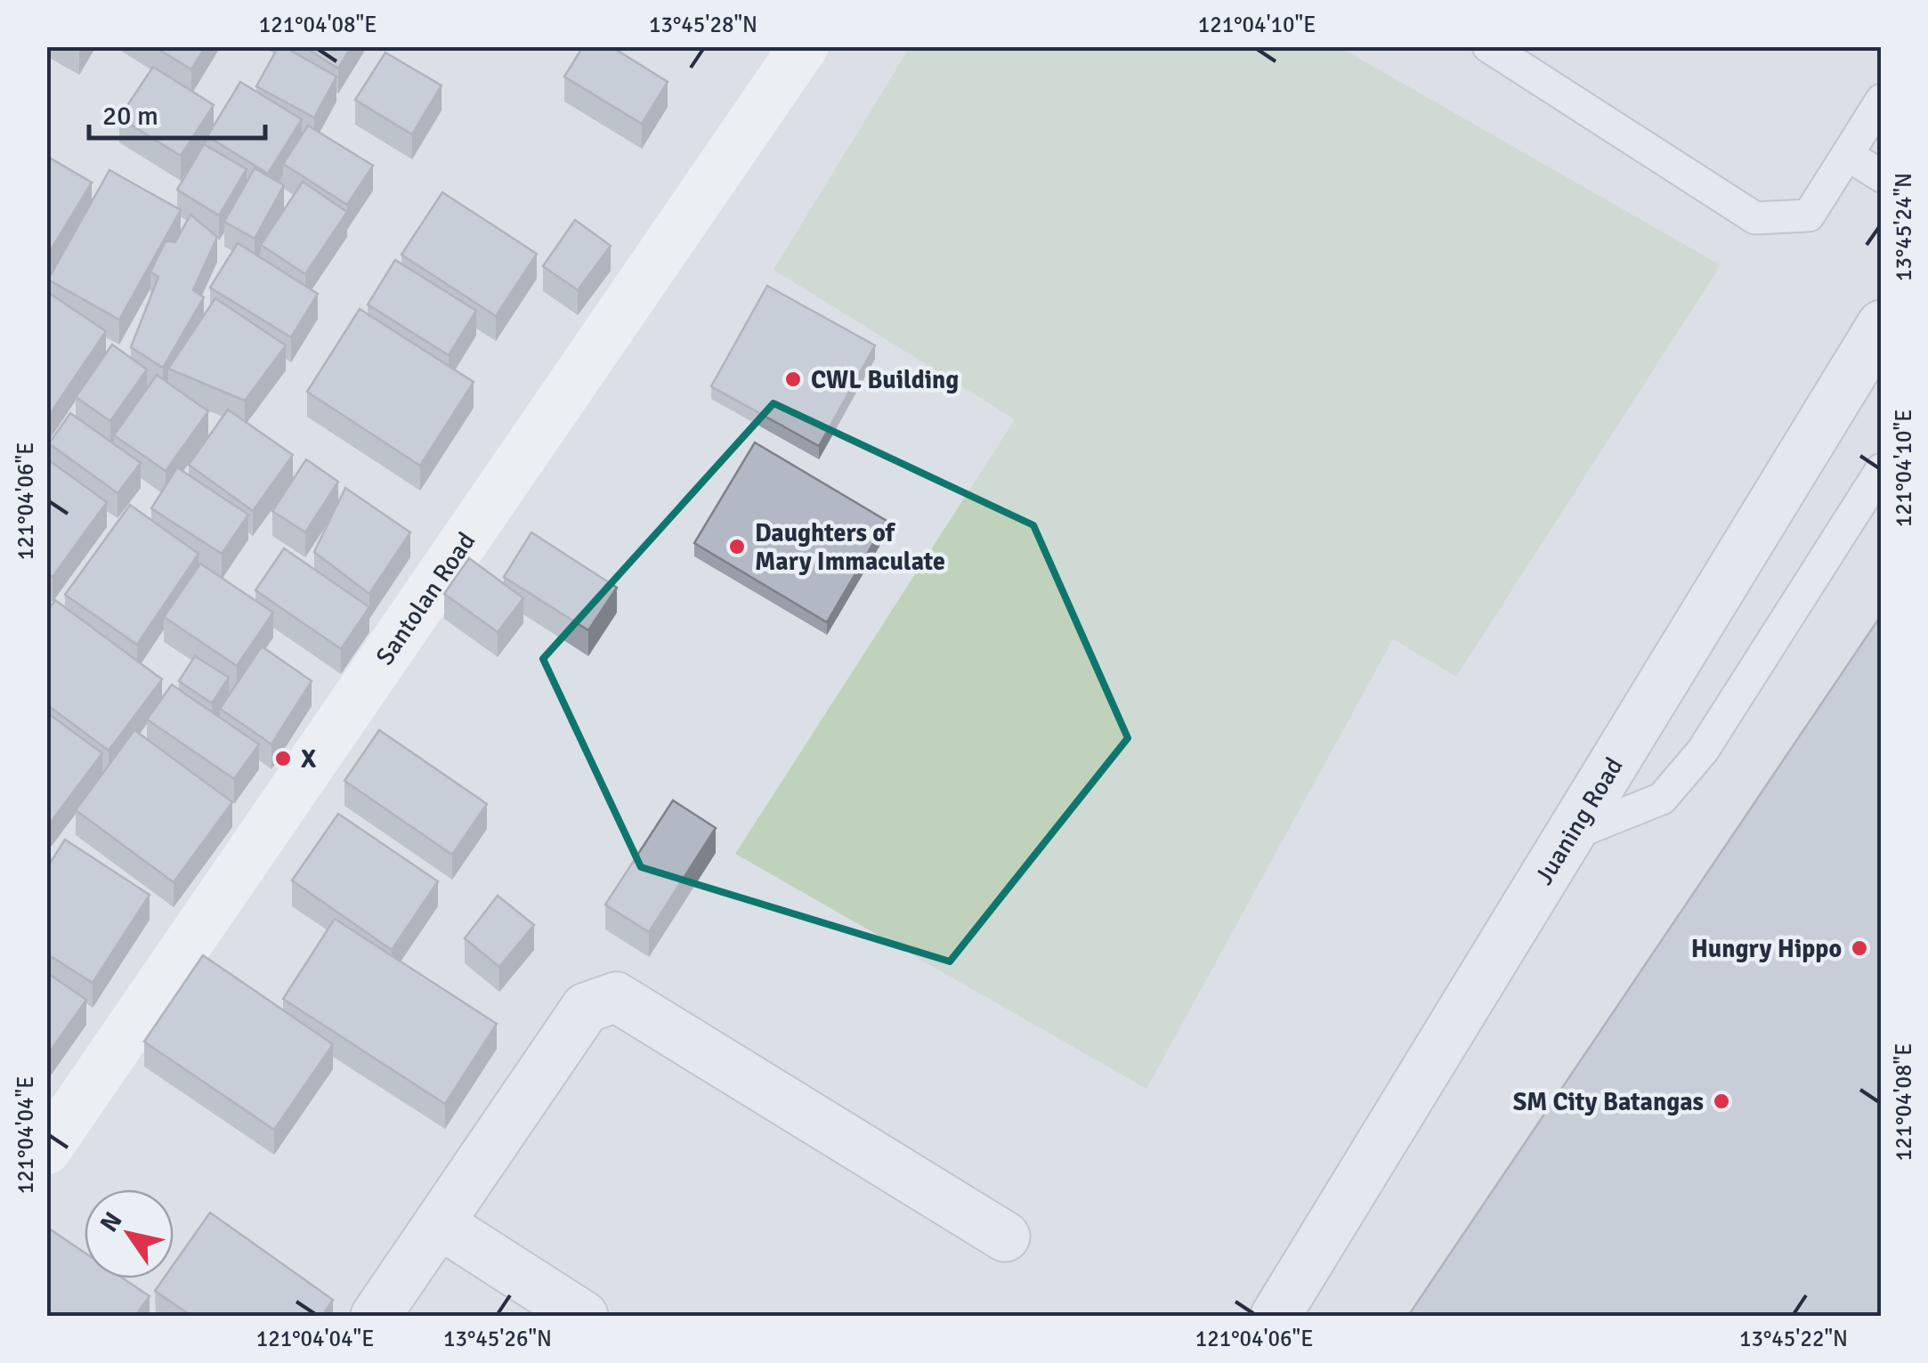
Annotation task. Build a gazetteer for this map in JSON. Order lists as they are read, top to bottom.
{
  "streets": {
    "street": ["Santolan Road", "Juaning Road"]
  },
  "places": [
    "CWL Building",
    "Daughters of Mary Immaculate",
    "X",
    "Hungry Hippo",
    "SM City Batangas"
  ],
  "scale_bar": "20 m",
  "north": "top left",
  "coordinates": [
    "121°04'08\"E",
    "13°45'28\"N",
    "121°04'10\"E",
    "13°45'24\"N",
    "121°04'06\"E",
    "121°04'04\"E",
    "13°45'26\"N",
    "13°45'22\"N"
  ]
}
